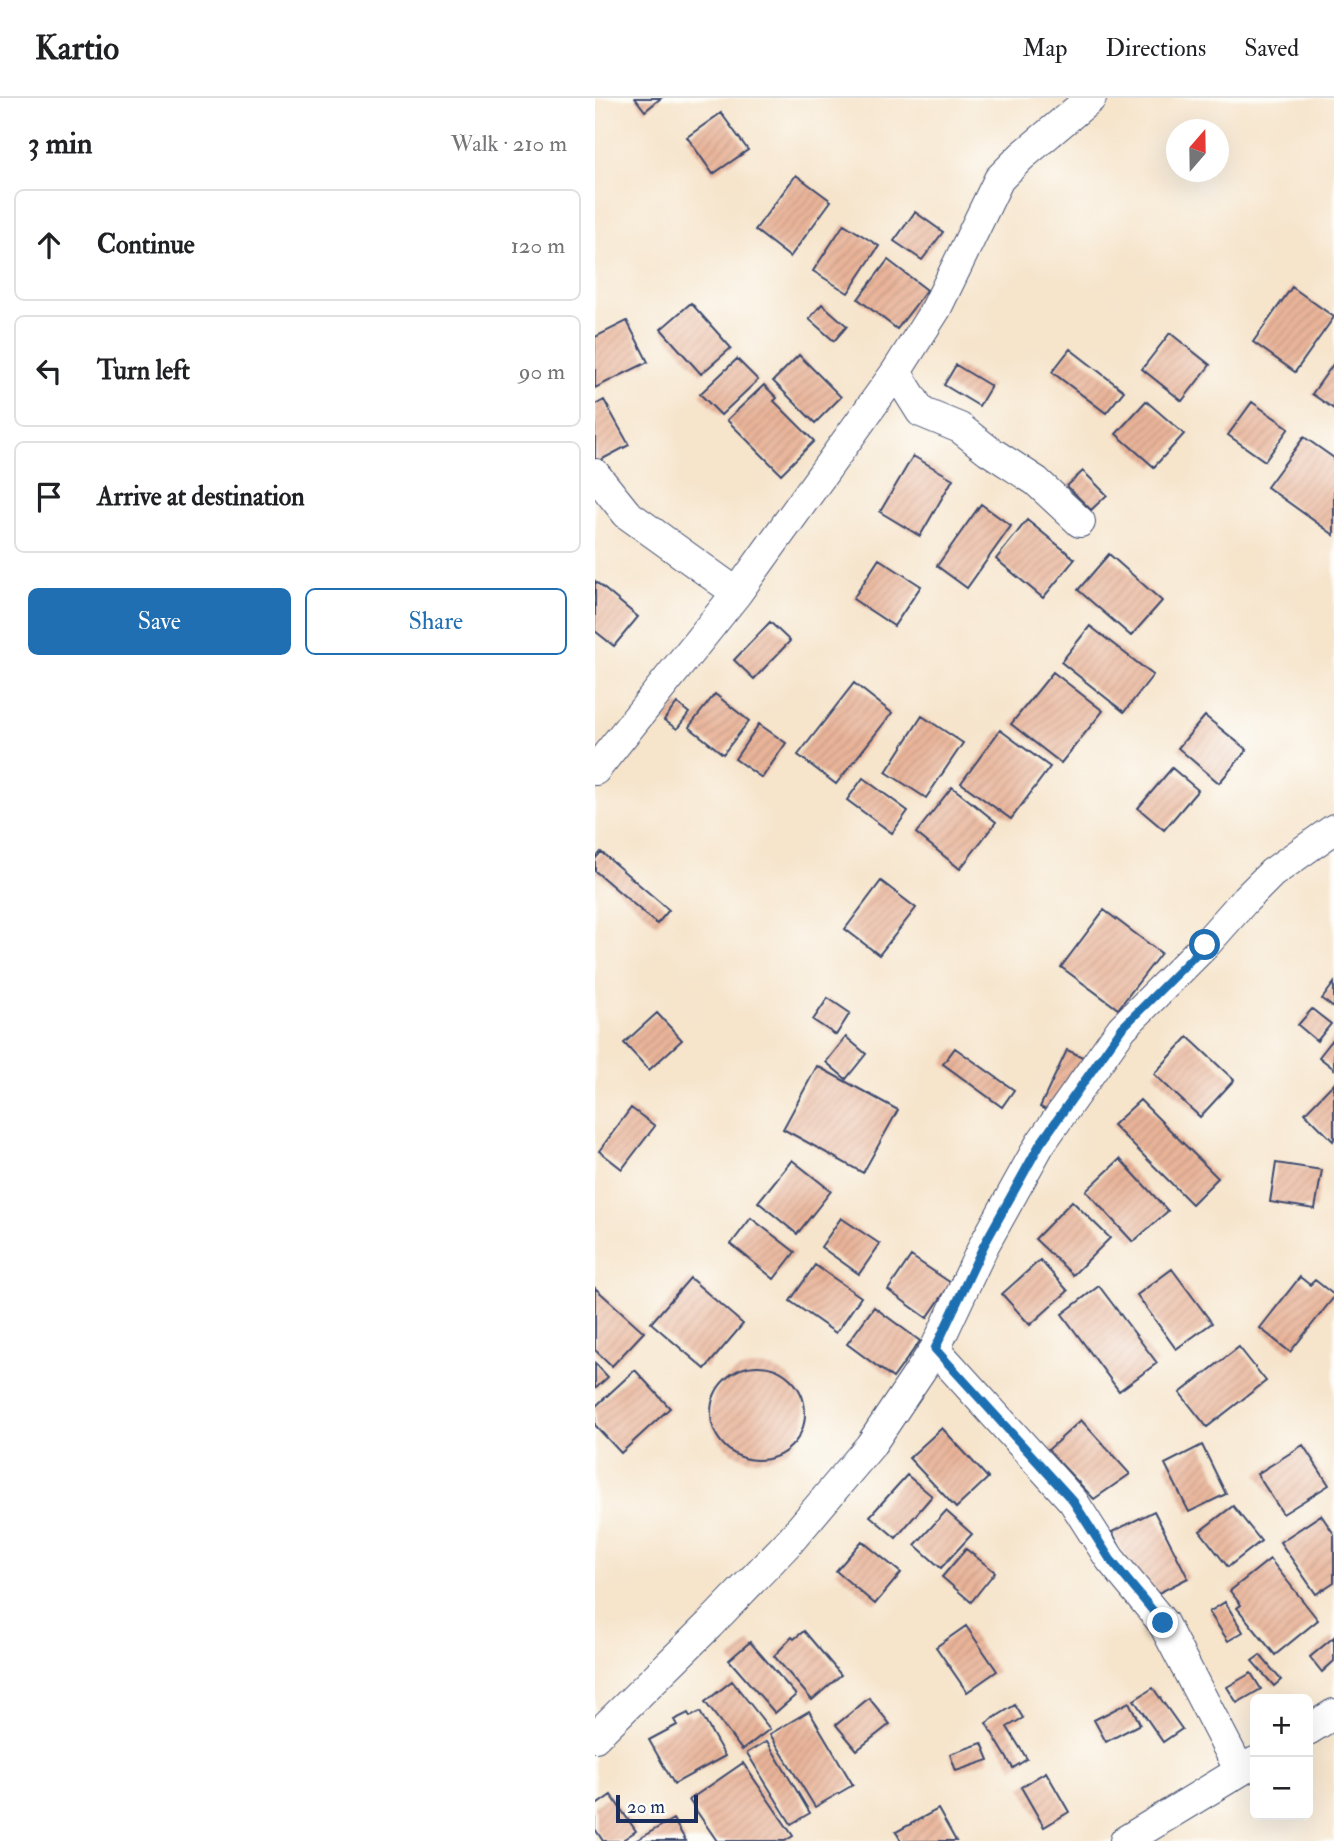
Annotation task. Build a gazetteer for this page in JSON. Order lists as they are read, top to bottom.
{
  "scale_bar": "20 m",
  "north": "top",
  "page": {
    "header": "Kartio",
    "nav": ["Map", "Directions", "Saved"],
    "heading": ["3 min", "Walk · 210 m"],
    "list": [
      ["Continue", "120 m"],
      ["Turn left", "90 m"],
      "Arrive at destination"
    ],
    "buttons": ["Save", "Share"],
    "map_buttons": ["+", "−"],
    "scale": "20 m"
  }
}
